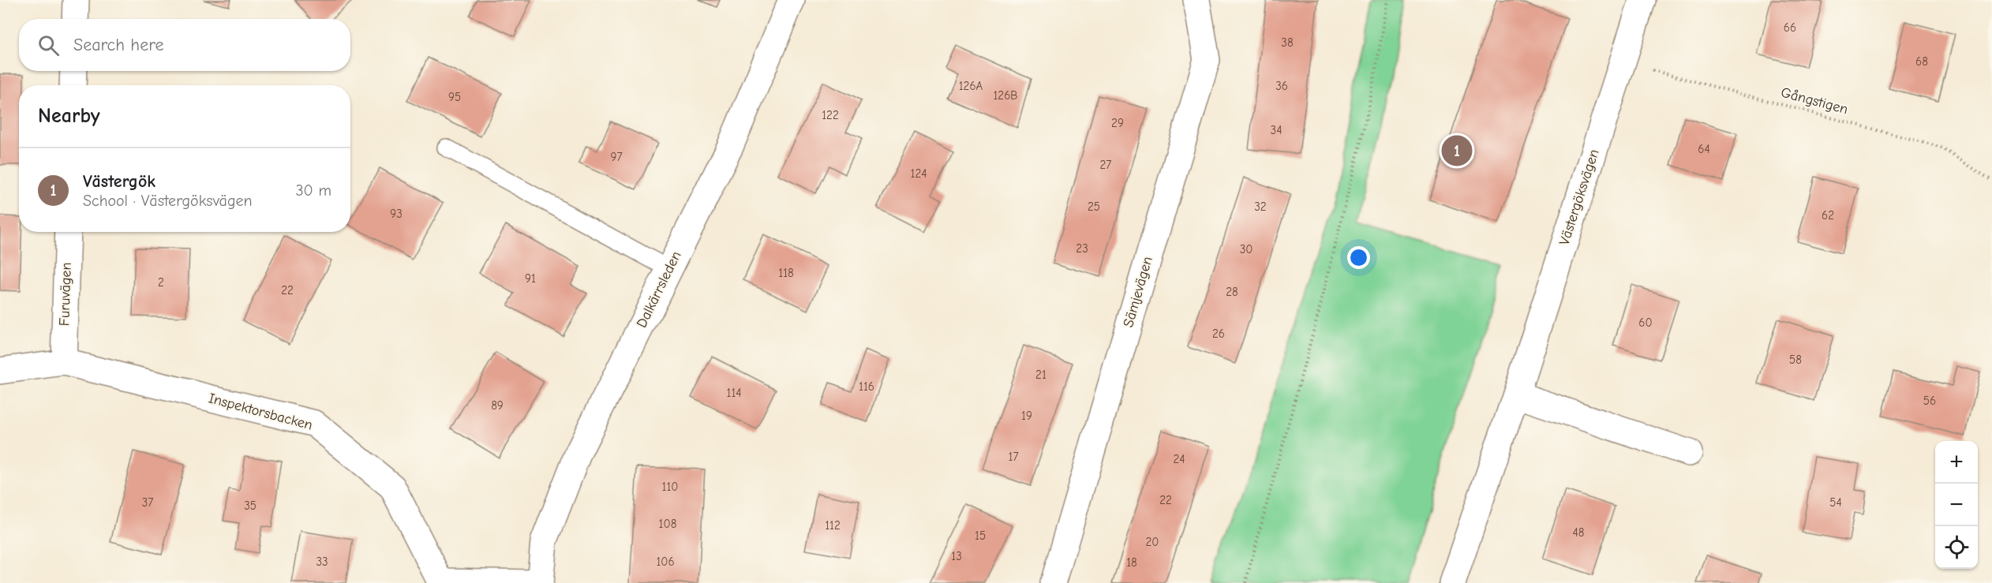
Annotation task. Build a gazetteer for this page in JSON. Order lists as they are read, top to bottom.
{
  "streets": {
    "street": [
      "Västergöksvägen",
      "Dalkärrsleden",
      "Sämjevägen",
      "Furuvägen",
      "Inspektorsbacken"
    ],
    "path": ["Gångstigen"]
  },
  "crossings": [
    ["Gångstigen", "Västergöksvägen"],
    ["Furuvägen", "Inspektorsbacken"]
  ],
  "house_numbers": [
    "66",
    "38",
    "68",
    "126A",
    "36",
    "126B",
    "95",
    "122",
    "29",
    "34",
    "64",
    "97",
    "27",
    "124",
    "25",
    "32",
    "93",
    "62",
    "23",
    "30",
    "118",
    "91",
    "2",
    "22",
    "28",
    "60",
    "26",
    "58",
    "21",
    "116",
    "114",
    "56",
    "89",
    "19",
    "17",
    "24",
    "110",
    "22",
    "37",
    "54",
    "35",
    "108",
    "112",
    "48",
    "15",
    "20",
    "13",
    "33",
    "106",
    "18"
  ],
  "page": {
    "search": "Search here",
    "heading": "Nearby",
    "pins": "1",
    "list": [
      {
        "mark": "1",
        "name": "Västergök",
        "note": "School · Västergöksvägen",
        "value": "30 m"
      }
    ],
    "map_buttons": ["+", "−"]
  }
}
